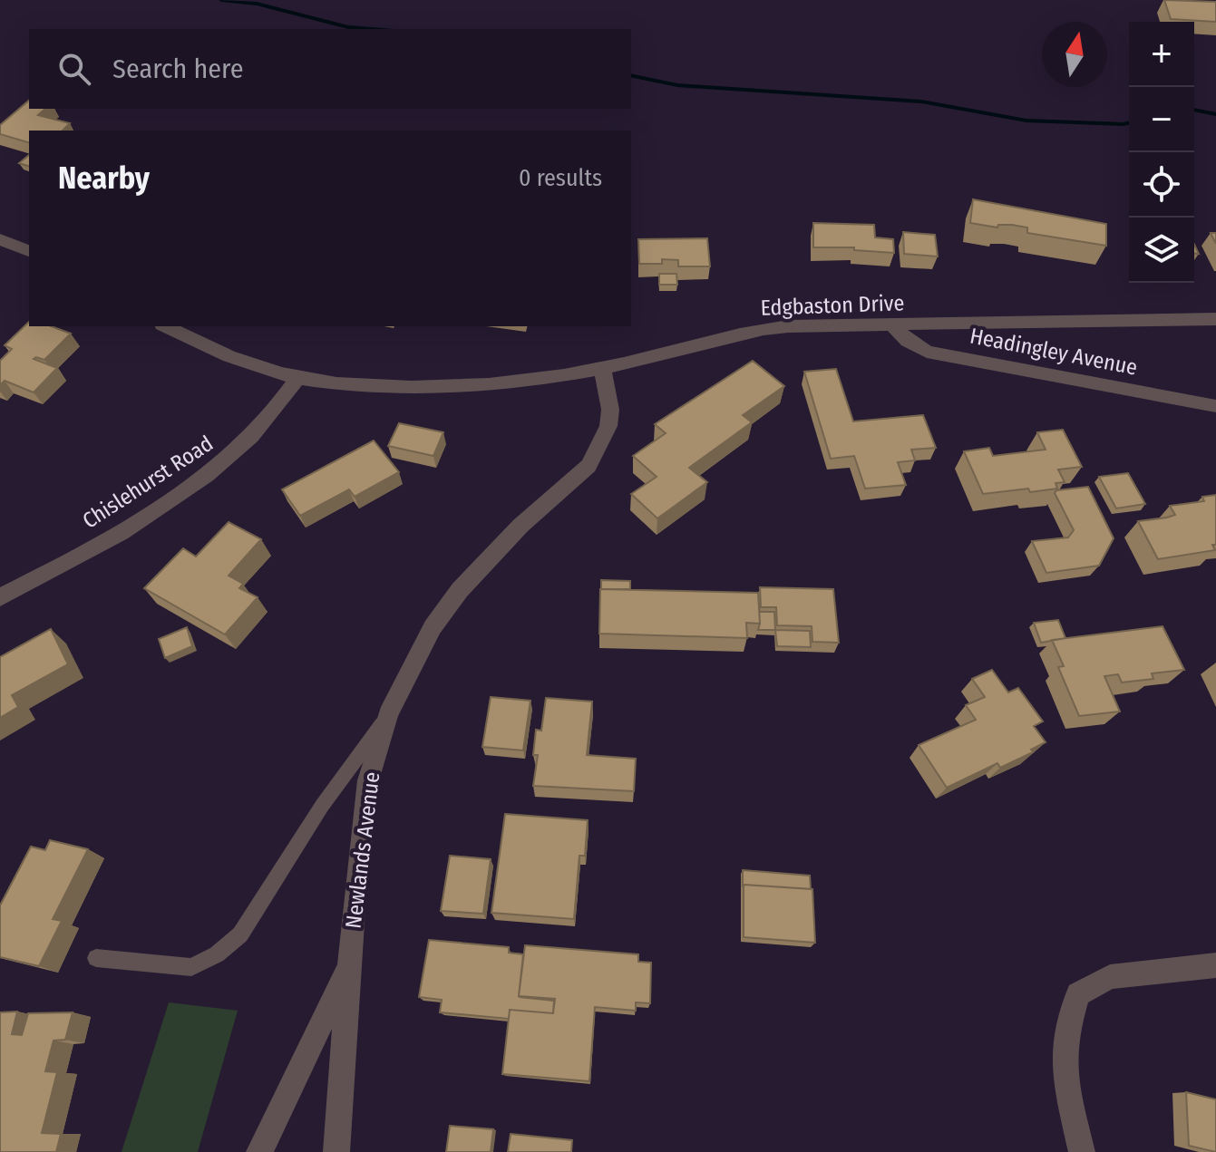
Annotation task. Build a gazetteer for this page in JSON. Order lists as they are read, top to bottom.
{
  "streets": {
    "street": [
      "Edgbaston Drive",
      "Headingley Avenue",
      "Chislehurst Road",
      "Newlands Avenue"
    ]
  },
  "crossings": [
    ["Edgbaston Drive", "Headingley Avenue"],
    ["Edgbaston Drive", "Chislehurst Road"],
    ["Edgbaston Drive", "Newlands Avenue"]
  ],
  "north": "top",
  "page": {
    "map_buttons": ["+", "−"],
    "search": "Search here",
    "heading": ["Nearby", "0 results"]
  }
}
